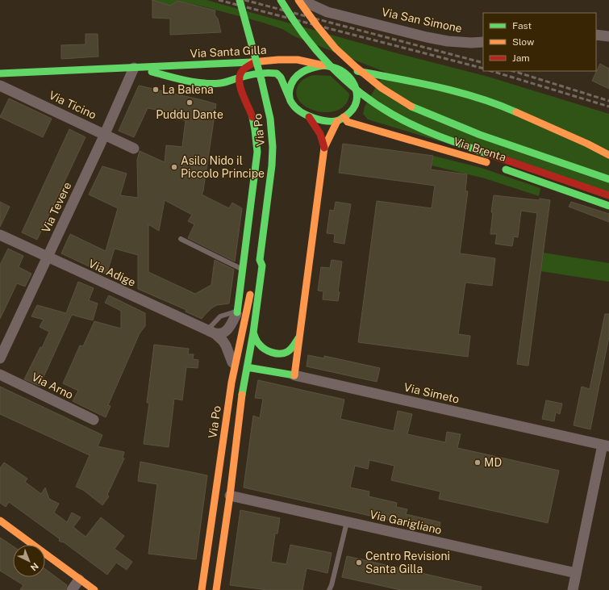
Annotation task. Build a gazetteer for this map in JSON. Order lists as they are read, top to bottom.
{
  "streets": {
    "main road": [
      "Via Santa Gilla",
      "Via Po",
      "Via Brenta",
      "Via Simeto"
    ],
    "street": [
      "Via San Simone",
      "Via Ticino",
      "Via Tevere",
      "Via Adige",
      "Via Arno",
      "Via Garigliano"
    ]
  },
  "crossings": [
    ["Via Santa Gilla", "Via Brenta"],
    ["Via Santa Gilla", "Via Tevere"],
    ["Via Ticino", "Via Tevere"],
    ["Via Po", "Via Simeto"],
    ["Via Po", "Via Garigliano"],
    ["Via Tevere", "Via Adige"]
  ],
  "places": [
    "La Balena",
    "Puddu Dante",
    "Asilo Nido il Piccolo Principe",
    "MD",
    "Centro Revisioni Santa Gilla"
  ],
  "legend": ["Fast", "Slow", "Jam"],
  "north": "bottom right"
}
